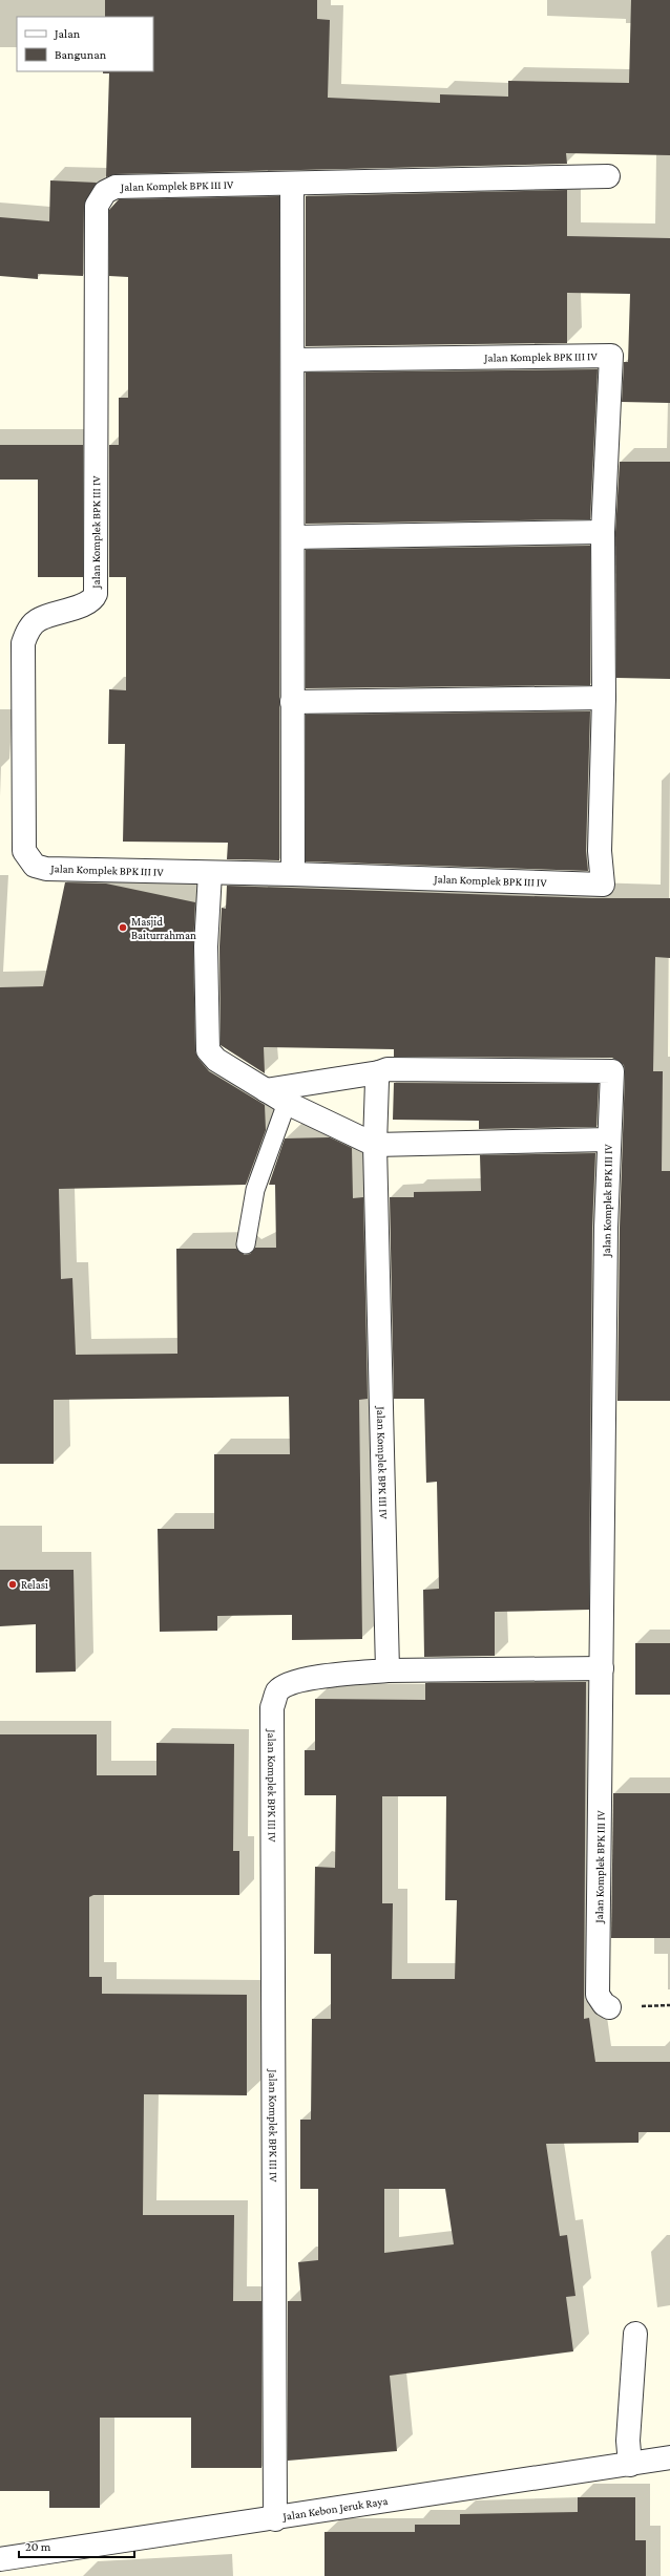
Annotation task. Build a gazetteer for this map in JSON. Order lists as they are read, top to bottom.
{
  "streets": {
    "street": ["Jalan Komplek BPK III IV", "Jalan Kebon Jeruk Raya"]
  },
  "crossings": [
    ["Jalan Komplek BPK III IV", "Jalan Kebon Jeruk Raya"]
  ],
  "places": ["Masjid Baiturrahman", "Relasi"],
  "legend": ["Jalan", "Bangunan"],
  "scale_bar": "20 m"
}
